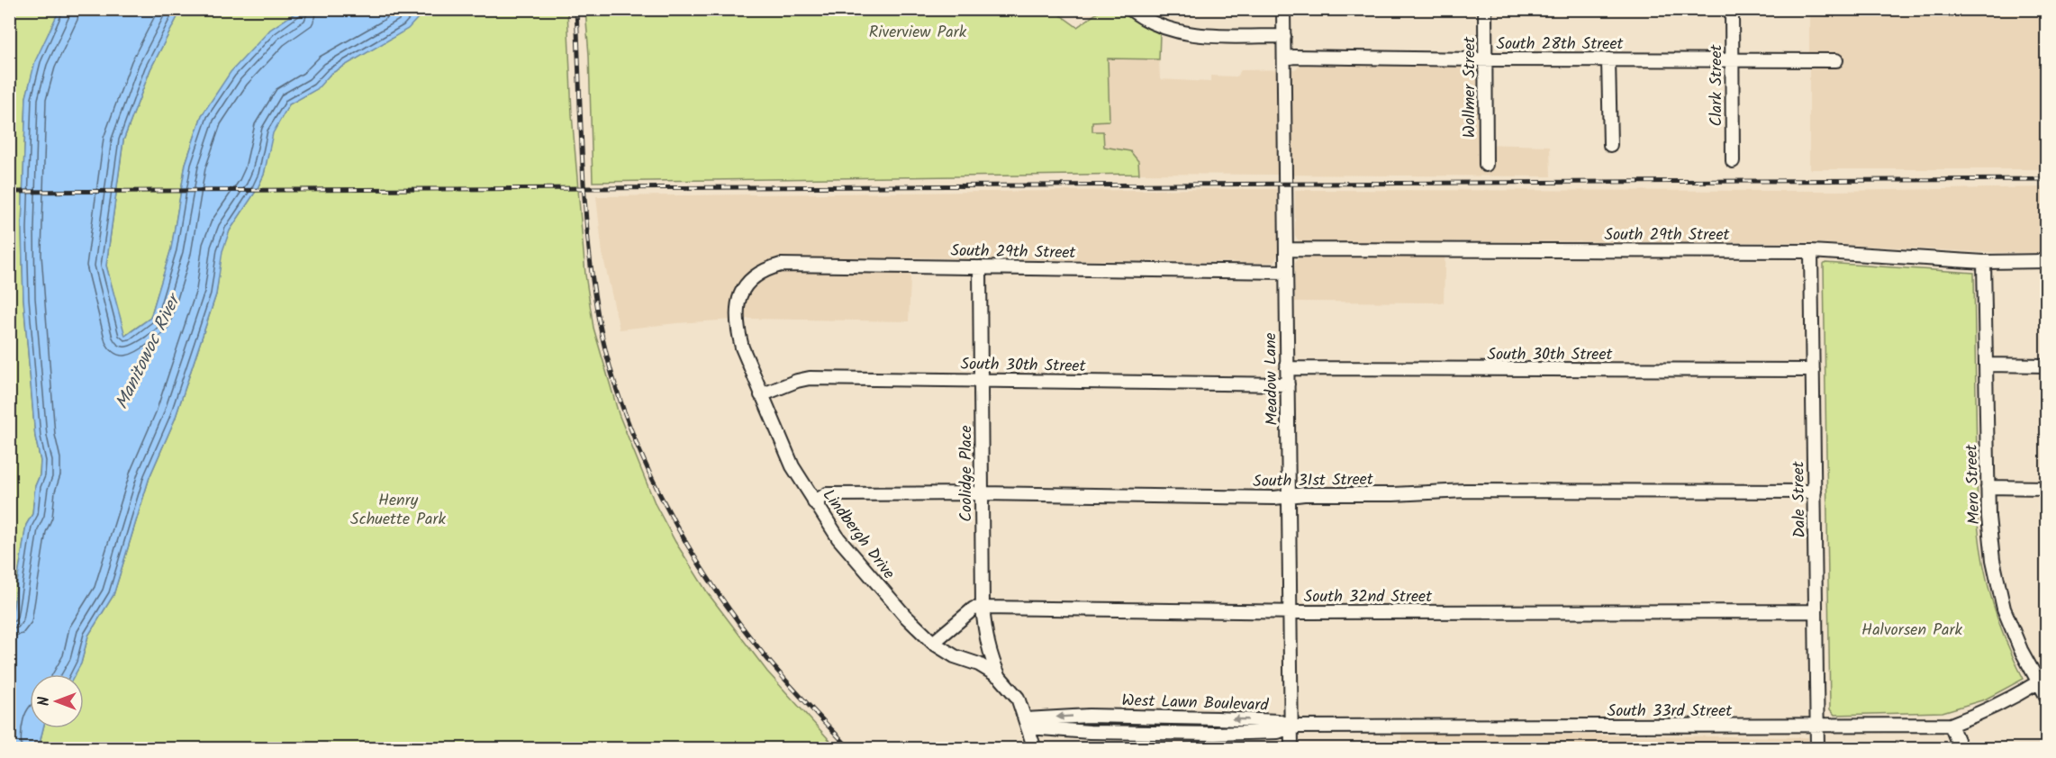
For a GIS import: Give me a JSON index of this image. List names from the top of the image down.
{
  "streets": {
    "street": [
      "South 28th Street",
      "Clark Street",
      "Wollmer Street",
      "South 29th Street",
      "South 30th Street",
      "Meadow Lane",
      "Coolidge Place",
      "South 31st Street",
      "Mero Street",
      "Dale Street",
      "Lindbergh Drive",
      "South 32nd Street",
      "West Lawn Boulevard",
      "South 33rd Street"
    ]
  },
  "crossings": [
    ["South 28th Street", "Clark Street"],
    ["South 28th Street", "Wollmer Street"],
    ["South 28th Street", "Meadow Lane"],
    ["South 29th Street", "Meadow Lane"],
    ["South 29th Street", "Coolidge Place"],
    ["South 29th Street", "Mero Street"],
    ["South 29th Street", "Dale Street"],
    ["South 29th Street", "Lindbergh Drive"],
    ["South 30th Street", "Meadow Lane"],
    ["South 30th Street", "Coolidge Place"],
    ["South 30th Street", "Dale Street"],
    ["South 30th Street", "Lindbergh Drive"],
    ["Meadow Lane", "South 31st Street"],
    ["Meadow Lane", "South 32nd Street"],
    ["Meadow Lane", "West Lawn Boulevard"],
    ["Meadow Lane", "South 33rd Street"],
    ["Coolidge Place", "South 31st Street"],
    ["Coolidge Place", "Lindbergh Drive"],
    ["Coolidge Place", "South 32nd Street"],
    ["South 31st Street", "Dale Street"],
    ["South 31st Street", "Lindbergh Drive"],
    ["Mero Street", "South 33rd Street"],
    ["Dale Street", "South 32nd Street"],
    ["Dale Street", "South 33rd Street"],
    ["Lindbergh Drive", "South 32nd Street"],
    ["Lindbergh Drive", "West Lawn Boulevard"],
    ["West Lawn Boulevard", "South 33rd Street"]
  ],
  "water": ["Manitowoc River"],
  "parks": ["Riverview Park", "Henry Schuette Park", "Halvorsen Park"],
  "north": "left"
}
